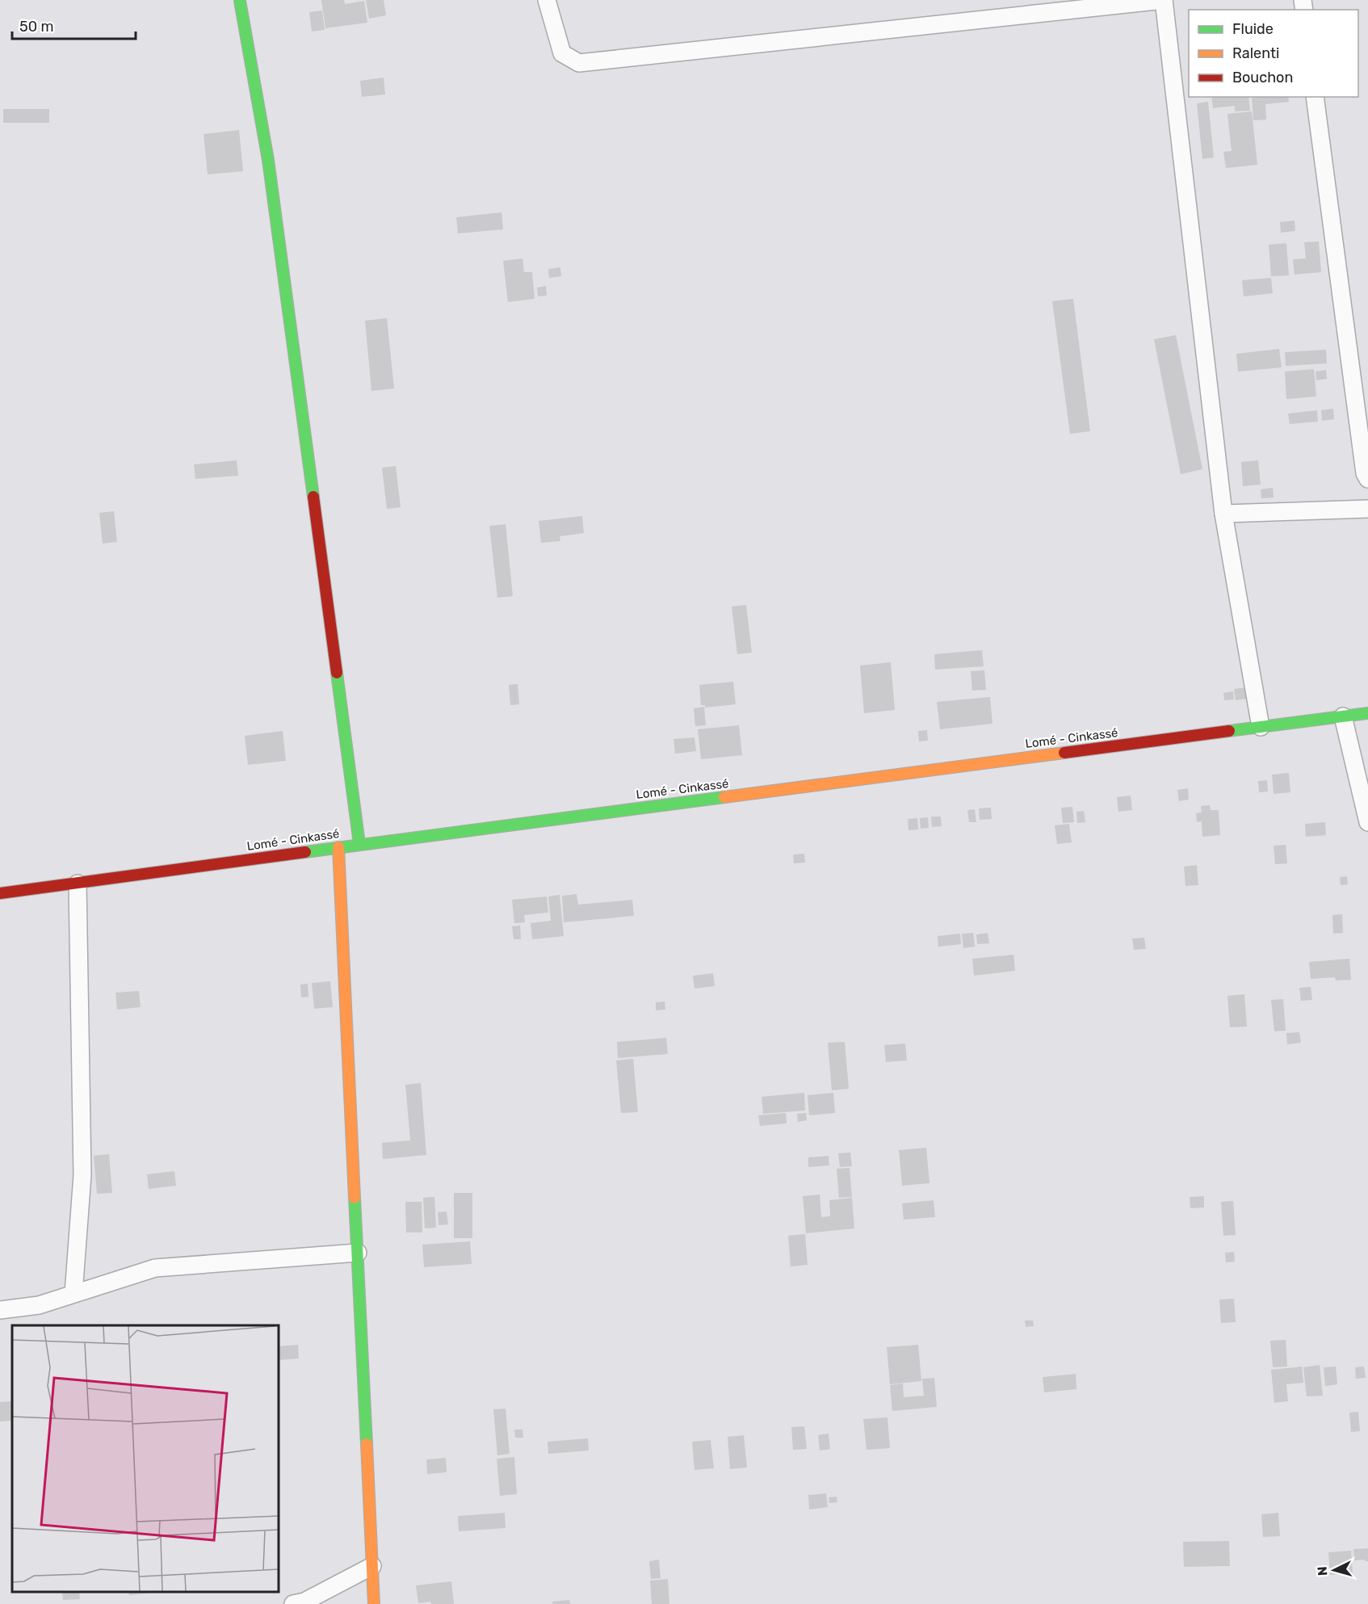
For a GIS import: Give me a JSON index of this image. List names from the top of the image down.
{
  "streets": {
    "main road": ["Lomé - Cinkassé"]
  },
  "legend": ["Fluide", "Ralenti", "Bouchon"],
  "scale_bar": "50 m",
  "north": "left"
}
